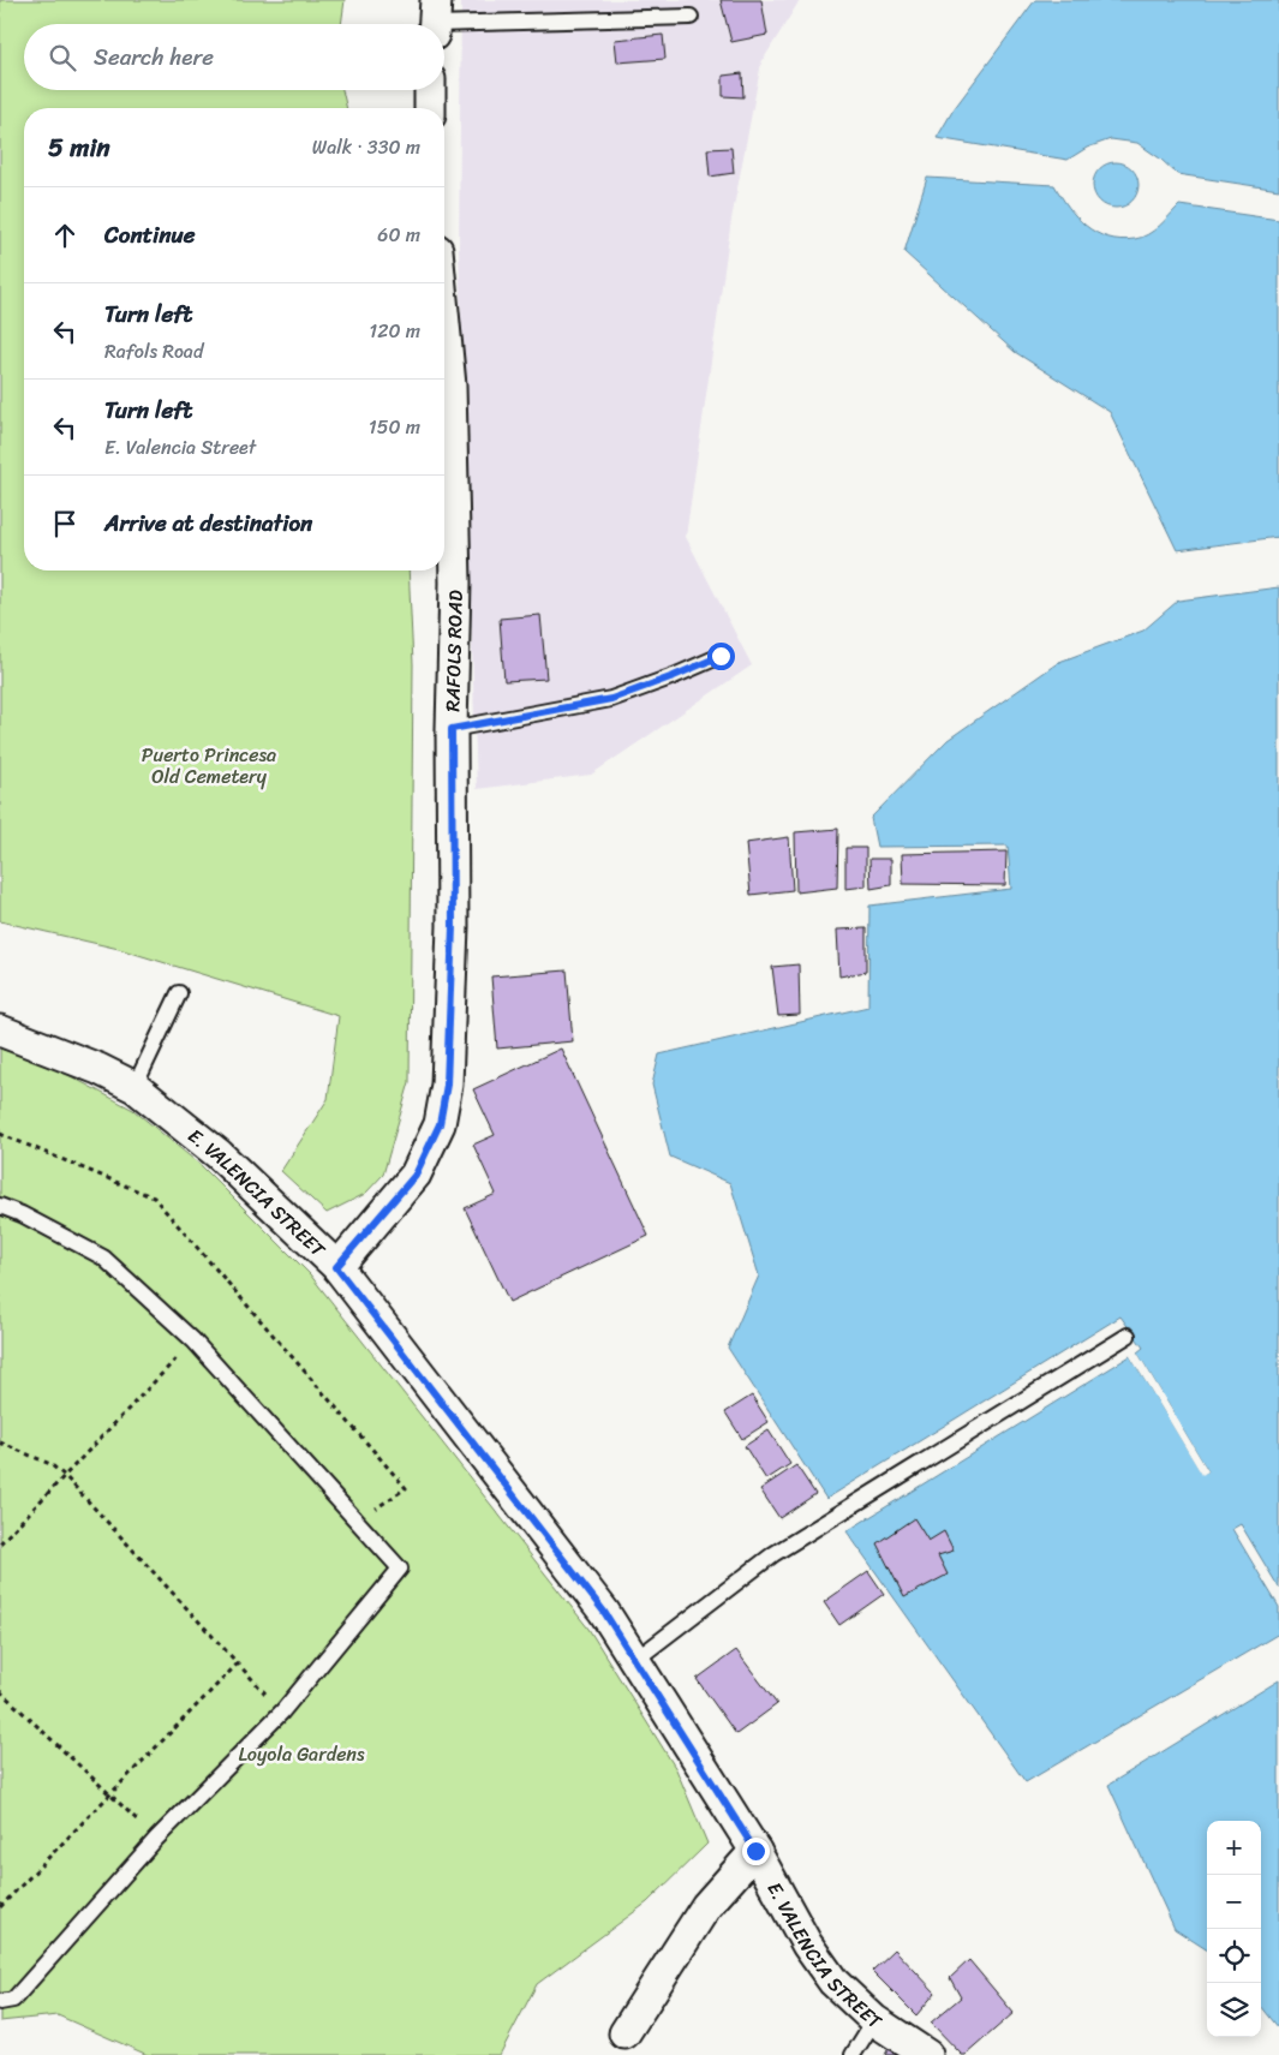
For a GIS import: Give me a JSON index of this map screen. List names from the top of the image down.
{
  "streets": {
    "street": ["RAFOLS ROAD", "E. VALENCIA STREET"]
  },
  "crossings": [
    ["RAFOLS ROAD", "E. VALENCIA STREET"]
  ],
  "parks": ["Puerto Princesa Old Cemetery", "Loyola Gardens"],
  "page": {
    "search": "Search here",
    "heading": ["5 min", "Walk · 330 m"],
    "list": [
      ["Continue", "60 m"],
      ["Turn left", "Rafols Road", "120 m"],
      ["Turn left", "E. Valencia Street", "150 m"],
      "Arrive at destination"
    ],
    "map_buttons": ["+", "−"]
  }
}
